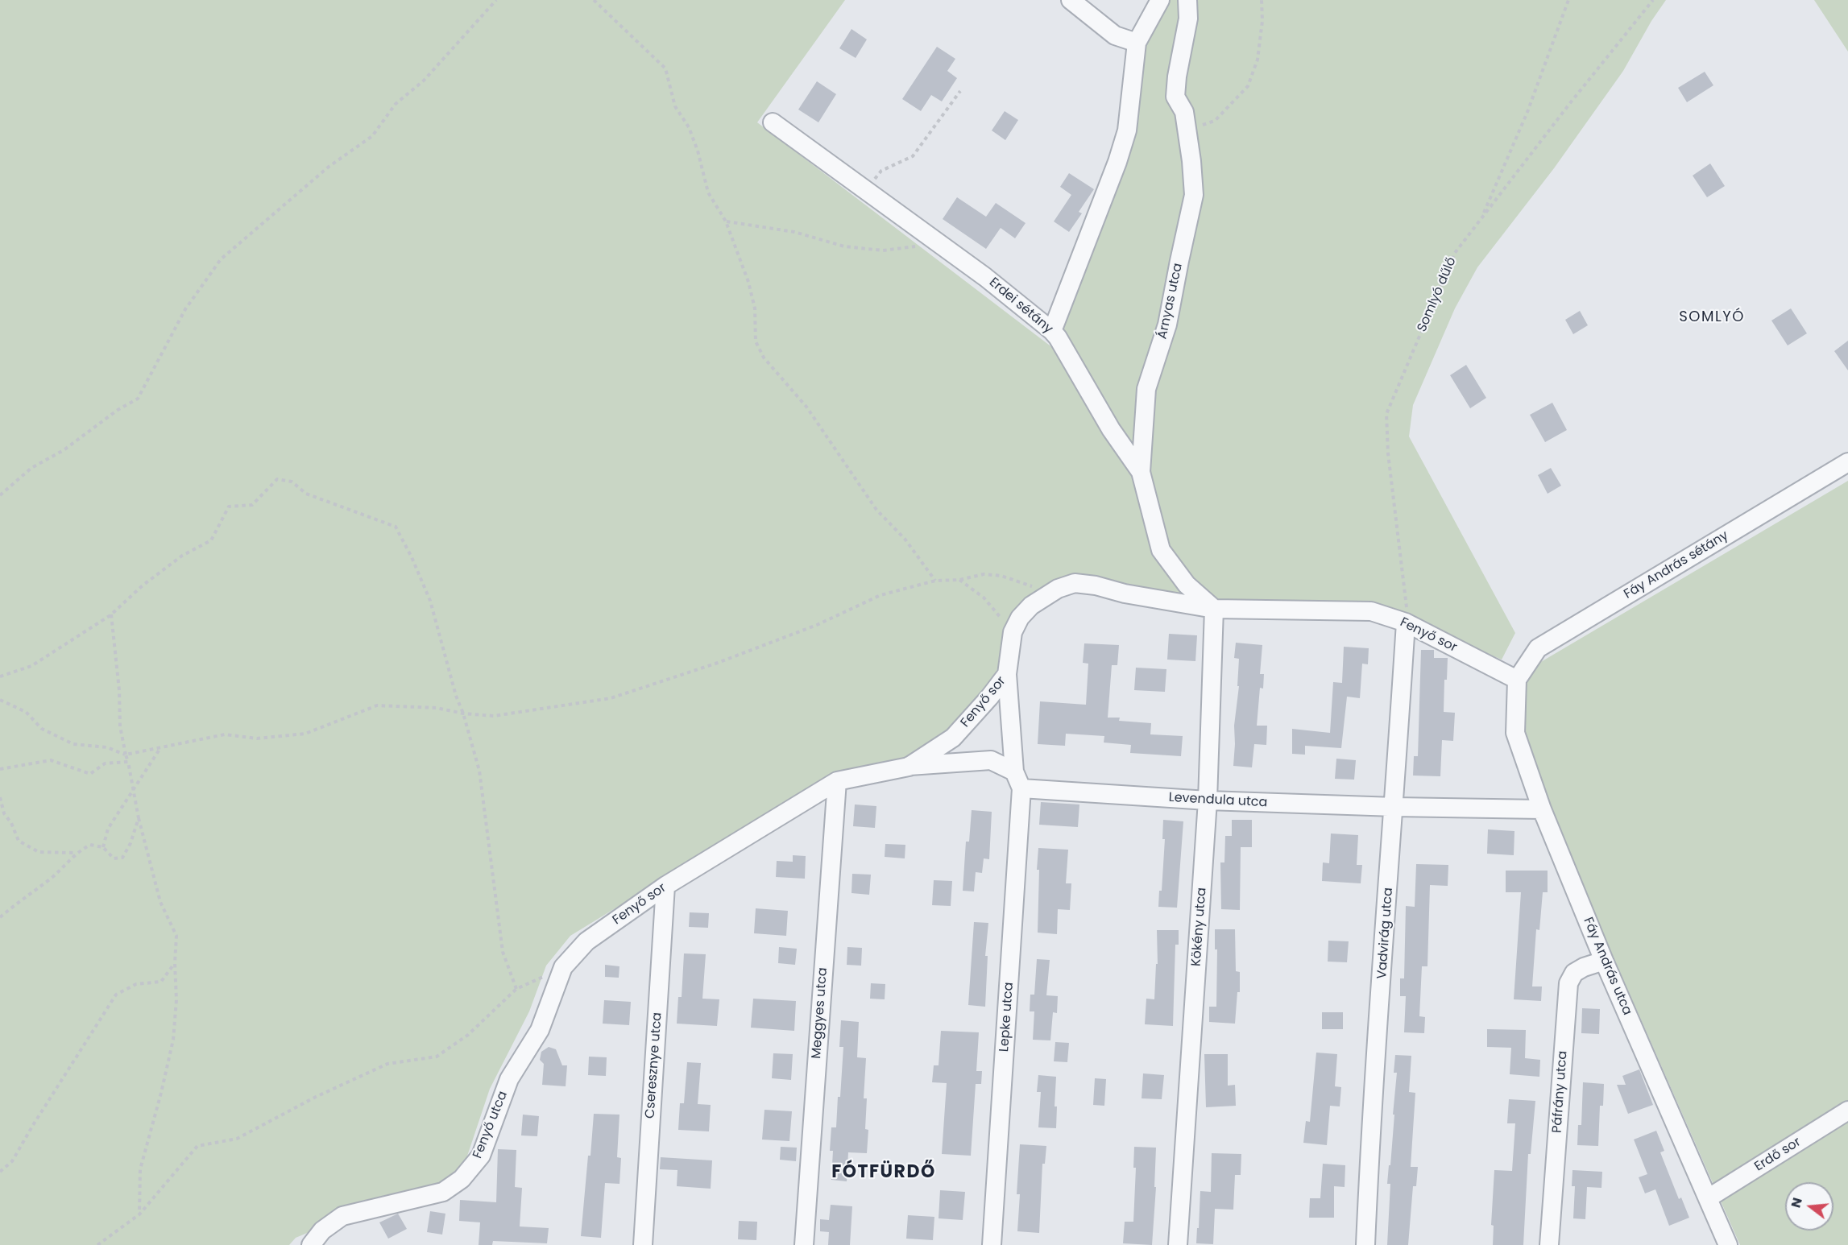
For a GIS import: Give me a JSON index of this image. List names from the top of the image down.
{
  "streets": {
    "street": [
      "Árnyas utca",
      "Erdei sétány",
      "Fáy András sétány",
      "Fenyő sor",
      "Levendula utca",
      "Kökény utca",
      "Vadvirág utca",
      "Fáy András utca",
      "Meggyes utca",
      "Lepke utca",
      "Cseresznye utca",
      "Páfrány utca",
      "Fenyő utca",
      "Erdő sor"
    ],
    "path": ["Somlyó dűlő"]
  },
  "crossings": [
    ["Somlyó dűlő", "Fenyő sor"],
    ["Somlyó dűlő", "Vadvirág utca"],
    ["Árnyas utca", "Erdei sétány"],
    ["Erdei sétány", "Fenyő sor"],
    ["Erdei sétány", "Kökény utca"],
    ["Fáy András sétány", "Fenyő sor"],
    ["Fáy András sétány", "Fáy András utca"],
    ["Fenyő sor", "Kökény utca"],
    ["Fenyő sor", "Vadvirág utca"],
    ["Fenyő sor", "Fáy András utca"],
    ["Fenyő sor", "Meggyes utca"],
    ["Fenyő sor", "Cseresznye utca"],
    ["Fenyő sor", "Fenyő utca"],
    ["Levendula utca", "Kökény utca"],
    ["Levendula utca", "Vadvirág utca"],
    ["Levendula utca", "Fáy András utca"],
    ["Levendula utca", "Lepke utca"],
    ["Fáy András utca", "Páfrány utca"],
    ["Fáy András utca", "Erdő sor"]
  ],
  "districts": ["SOMLYÓ", "FÓTFÜRDŐ"],
  "north": "left"
}
